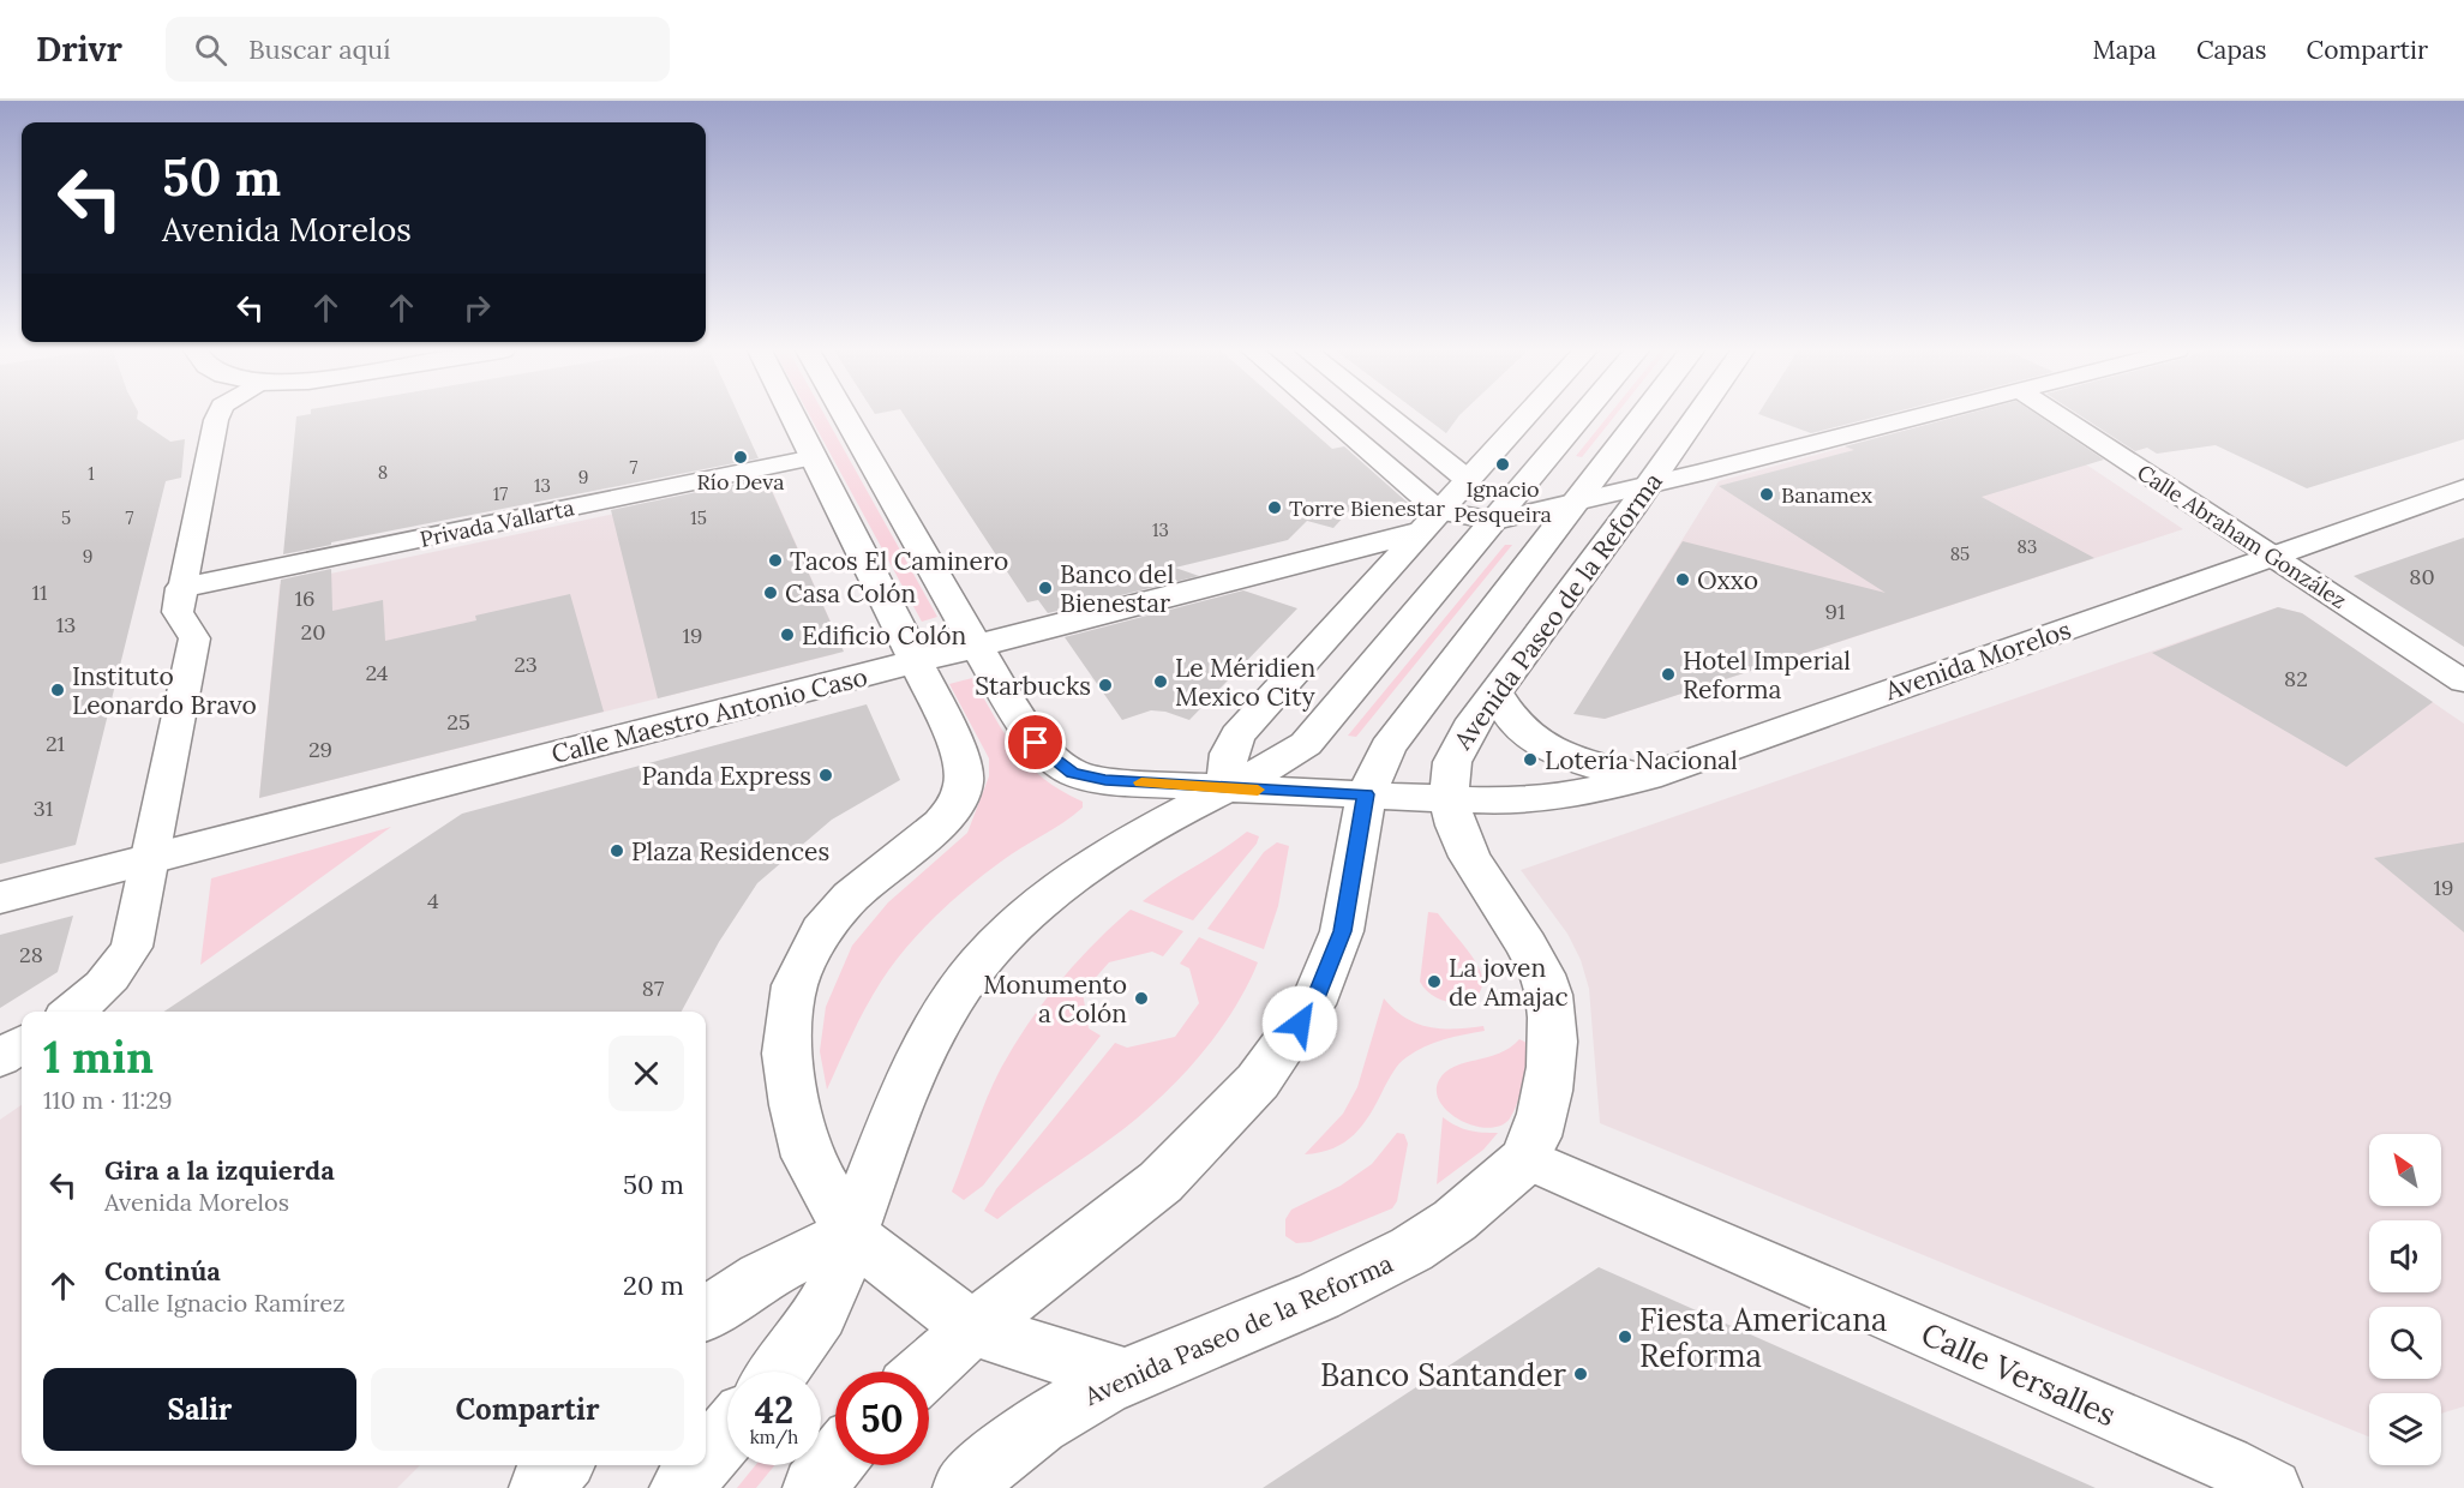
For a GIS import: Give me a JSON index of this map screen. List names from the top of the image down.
{
  "streets": {
    "street": [
      "Privada Vallarta",
      "Calle Abraham González",
      "Avenida Paseo de la Reforma",
      "Avenida Morelos",
      "Calle Maestro Antonio Caso",
      "Calle Versalles"
    ]
  },
  "crossings": [
    ["Calle Abraham González", "Avenida Morelos"],
    ["Avenida Paseo de la Reforma", "Avenida Morelos"],
    ["Avenida Paseo de la Reforma", "Calle Versalles"],
    ["Avenida Morelos", "Calle Maestro Antonio Caso"]
  ],
  "places": [
    "Río Deva",
    "Ignacio Pesqueira",
    "Banamex",
    "Torre Bienestar",
    "Tacos El Caminero",
    "Oxxo",
    "Banco del Bienestar",
    "Casa Colón",
    "Edificio Colón",
    "Hotel Imperial Reforma",
    "Le Méridien Mexico City",
    "Starbucks",
    "Instituto Leonardo Bravo",
    "Lotería Nacional",
    "Panda Express",
    "Plaza Residences",
    "La joven de Amajac",
    "Monumento a Colón",
    "Fiesta Americana Reforma",
    "Banco Santander"
  ],
  "house_numbers": [
    "7",
    "8",
    "1",
    "9",
    "13",
    "17",
    "5",
    "7",
    "15",
    "13",
    "83",
    "85",
    "9",
    "80",
    "11",
    "16",
    "91",
    "13",
    "20",
    "19",
    "23",
    "24",
    "82",
    "25",
    "21",
    "29",
    "31",
    "19",
    "4",
    "28",
    "87"
  ],
  "north": "top left",
  "page": {
    "header": "Drivr",
    "search": "Buscar aquí",
    "nav": ["Mapa", "Capas", "Compartir"],
    "turn": ["50 m", "Avenida Morelos"],
    "heading": ["1 min", "110 m · 11:29"],
    "list": [
      {
        "name": "Gira a la izquierda",
        "note": "Avenida Morelos",
        "value": "50 m"
      },
      {
        "name": "Continúa",
        "note": "Calle Ignacio Ramírez",
        "value": "20 m"
      }
    ],
    "buttons": ["Salir", "Compartir"],
    "speed": "42 km/h",
    "limit": "50"
  }
}
